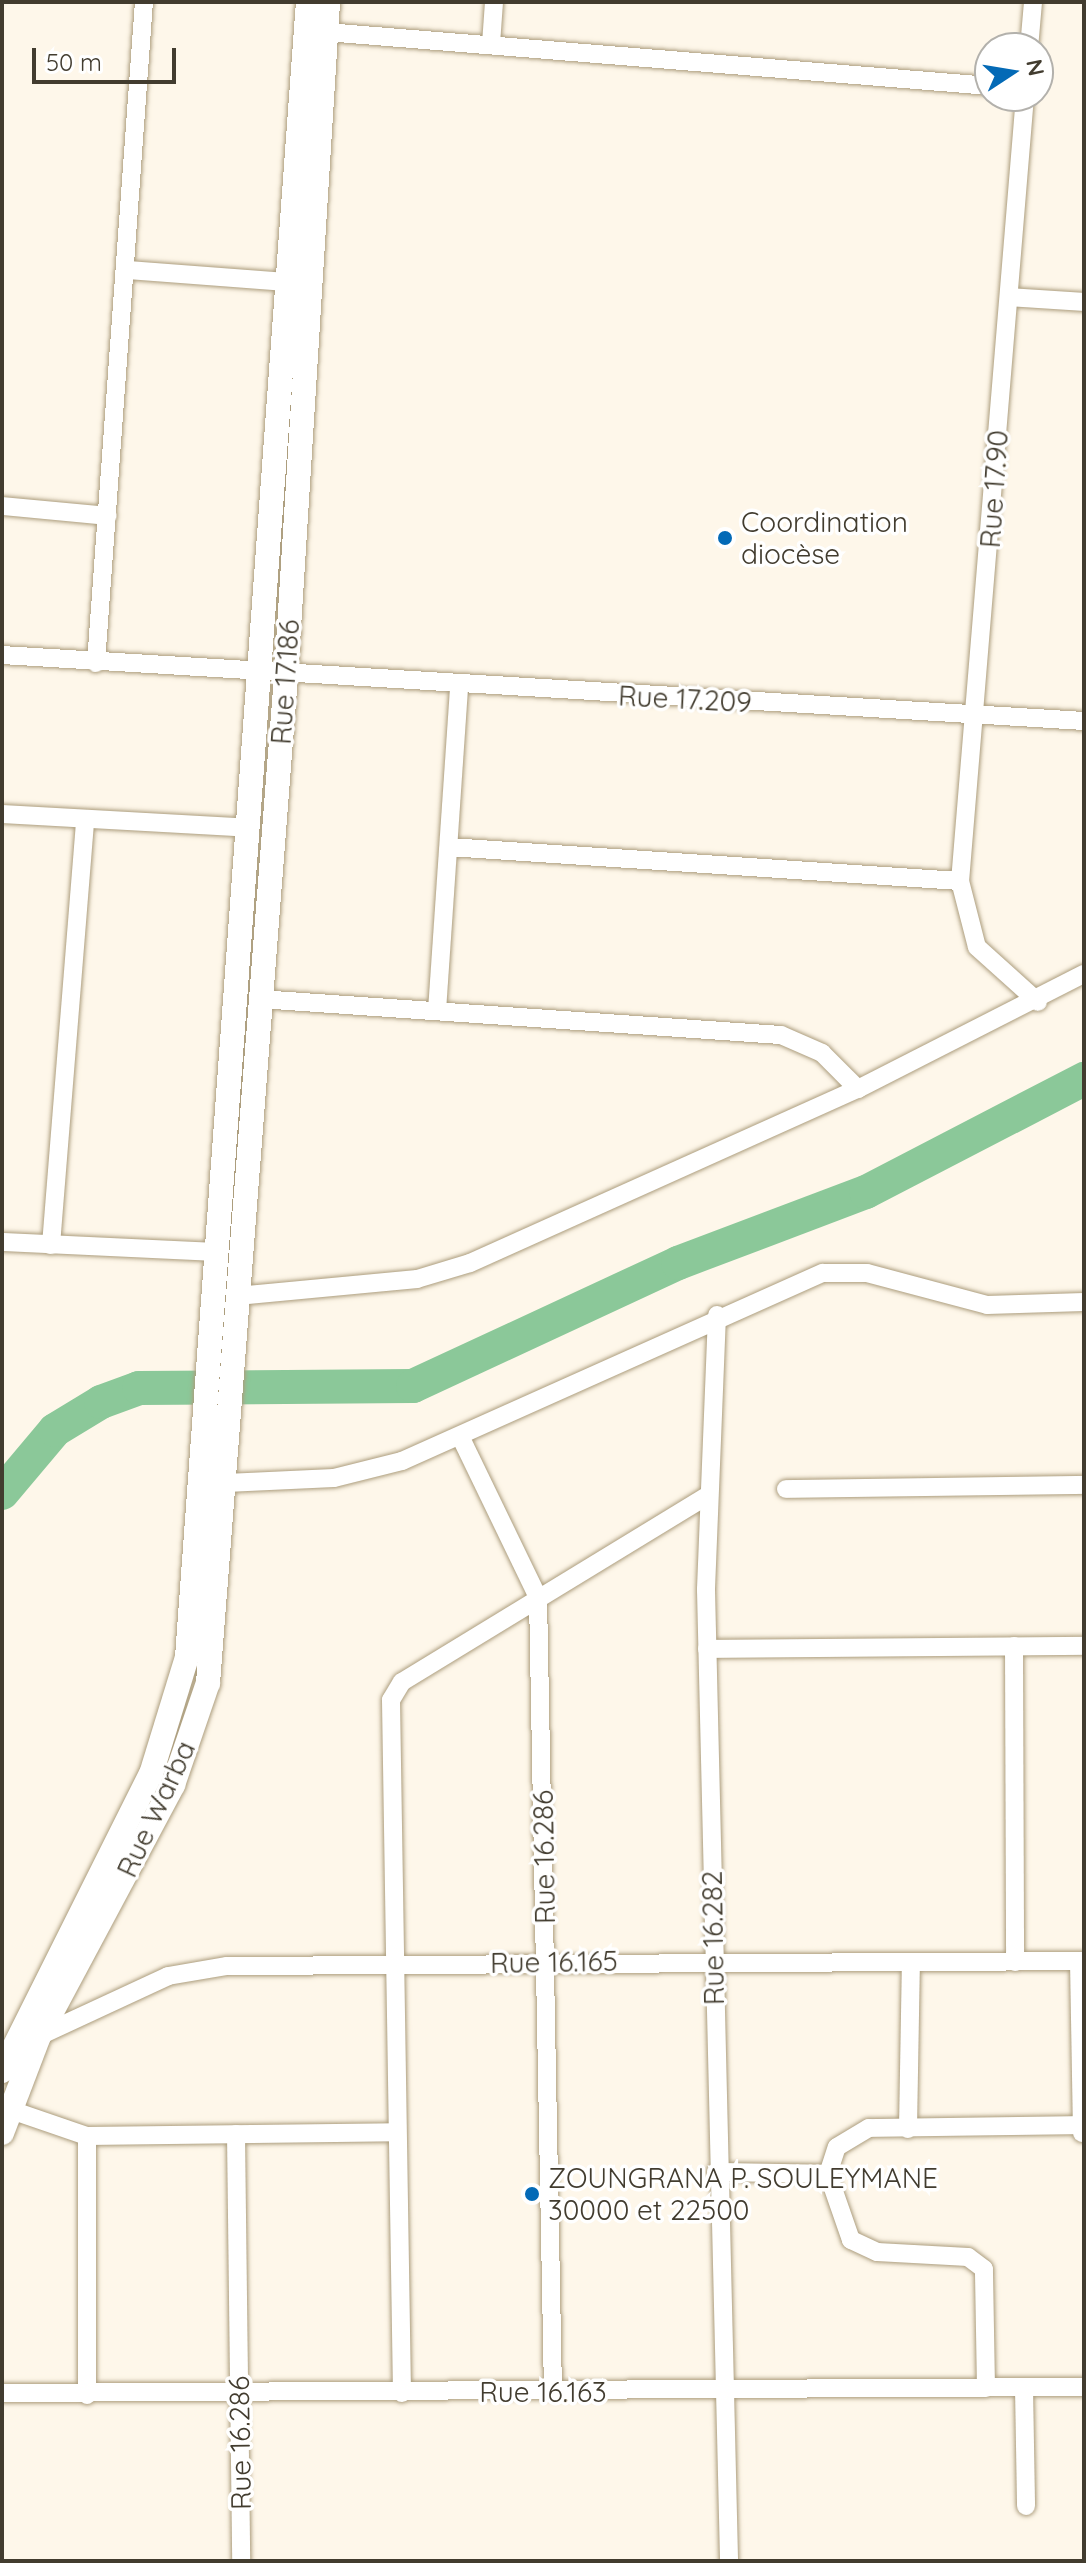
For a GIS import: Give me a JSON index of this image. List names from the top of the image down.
{
  "streets": {
    "main road": ["Rue 17.186", "Rue Warba"],
    "street": [
      "Rue 17.90",
      "Rue 17.209",
      "Rue 16.286",
      "Rue 16.282",
      "Rue 16.165",
      "Rue 16.163"
    ]
  },
  "crossings": [
    ["Rue 17.90", "Rue 17.209"],
    ["Rue 17.186", "Rue 17.209"],
    ["Rue 17.186", "Rue Warba"],
    ["Rue Warba", "Rue 16.165"],
    ["Rue 16.286", "Rue 16.165"],
    ["Rue 16.286", "Rue 16.163"],
    ["Rue 16.282", "Rue 16.165"],
    ["Rue 16.282", "Rue 16.163"]
  ],
  "places": ["Coordination diocèse", "ZOUNGRANA P. SOULEYMANE 30000 et 22500"],
  "scale_bar": "50 m",
  "north": "right"
}
